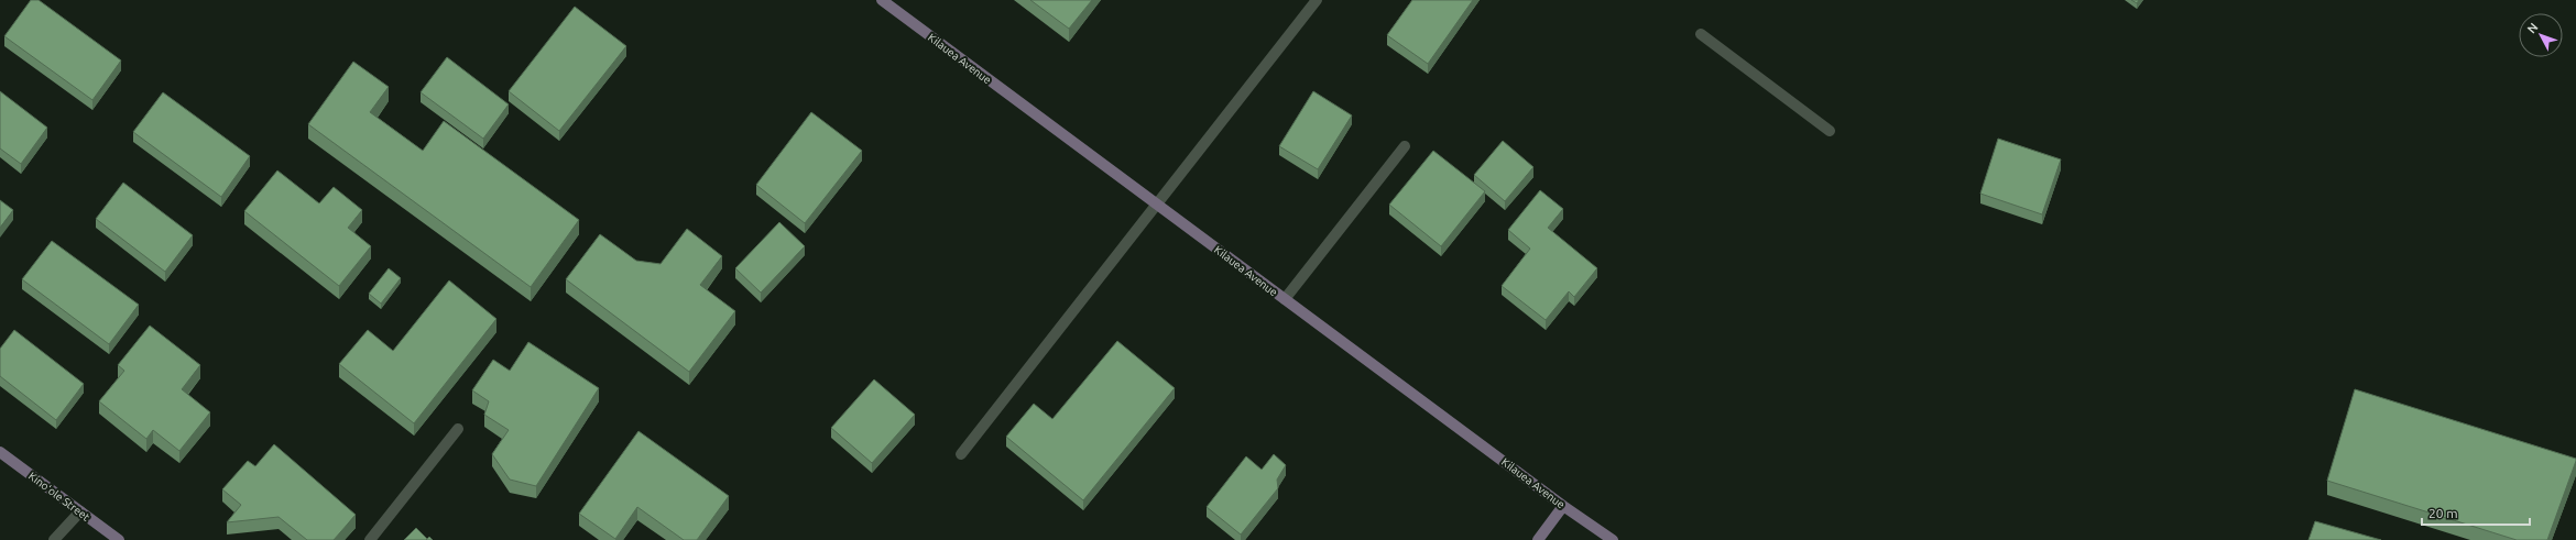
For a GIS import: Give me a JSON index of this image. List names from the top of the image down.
{
  "streets": {
    "street": ["Kilauea Avenue", "Kinoʻole Street"]
  },
  "scale_bar": "20 m",
  "north": "top left"
}
